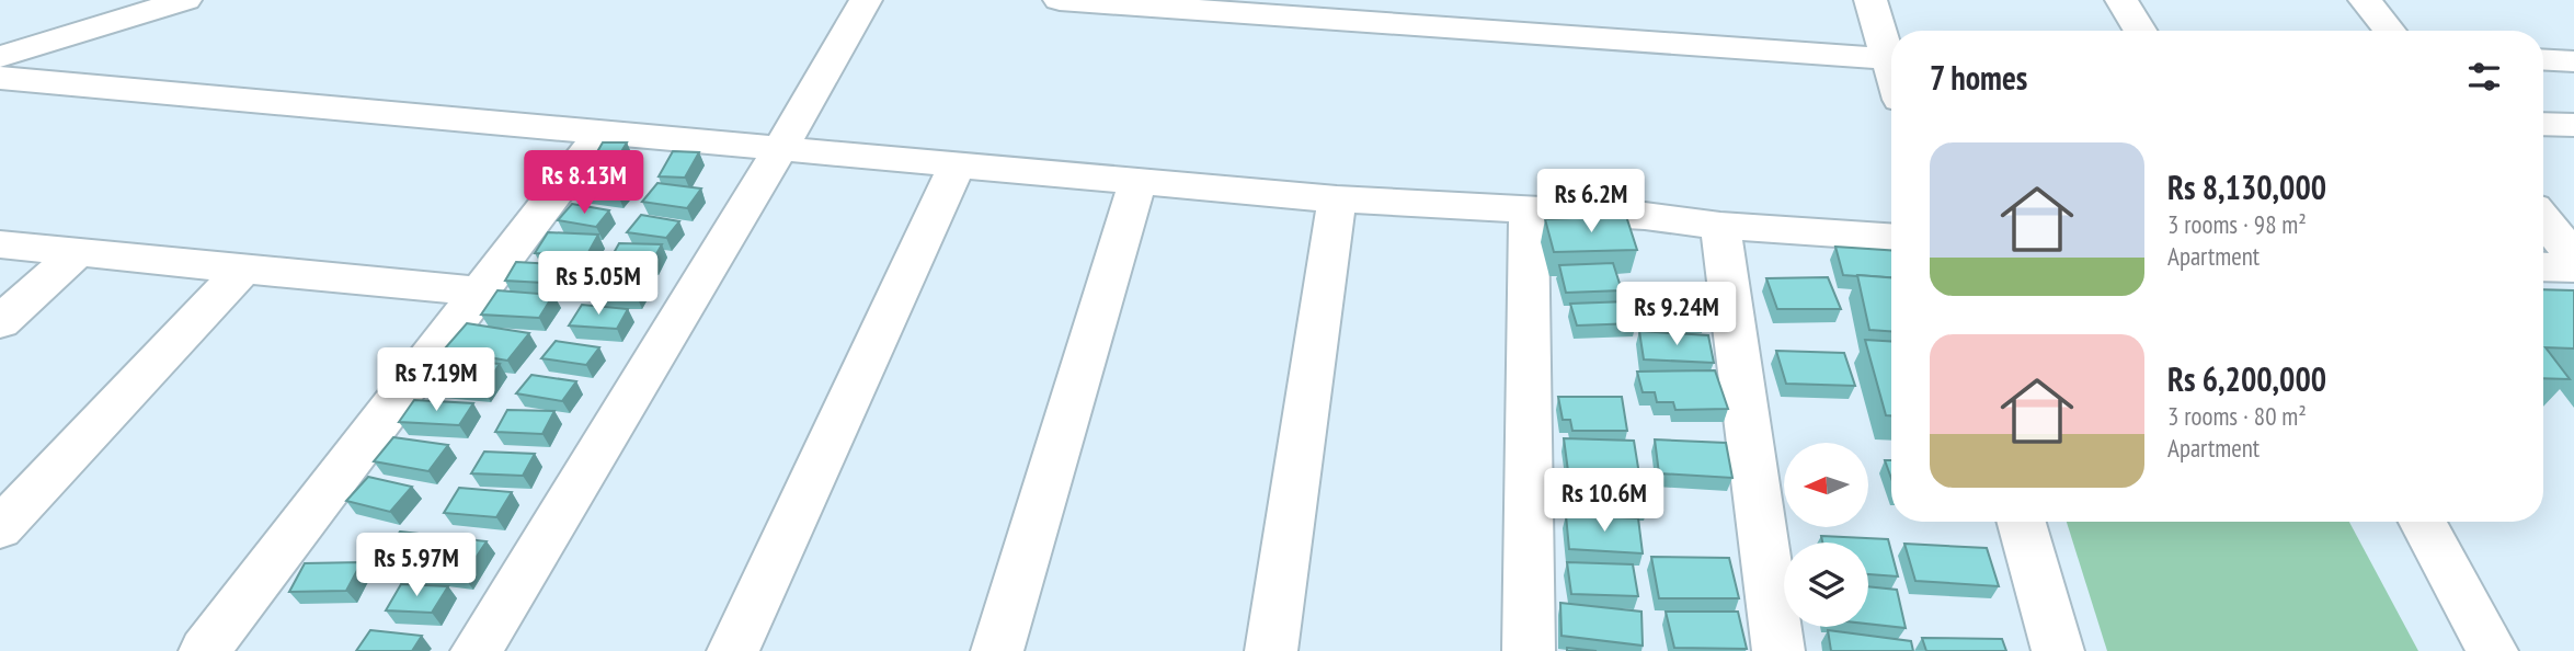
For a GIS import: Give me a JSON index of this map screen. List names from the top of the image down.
{
  "north": "left",
  "page": {
    "heading": "7 homes",
    "list": [
      {
        "name": "Rs 8,130,000",
        "note": "3 rooms · 98 m² · Apartment"
      },
      {
        "name": "Rs 6,200,000",
        "note": "3 rooms · 80 m² · Apartment"
      }
    ],
    "price": [
      "Rs 8.13M",
      "Rs 6.2M",
      "Rs 5.05M",
      "Rs 9.24M",
      "Rs 7.19M",
      "Rs 10.6M",
      "Rs 5.97M"
    ]
  }
}
